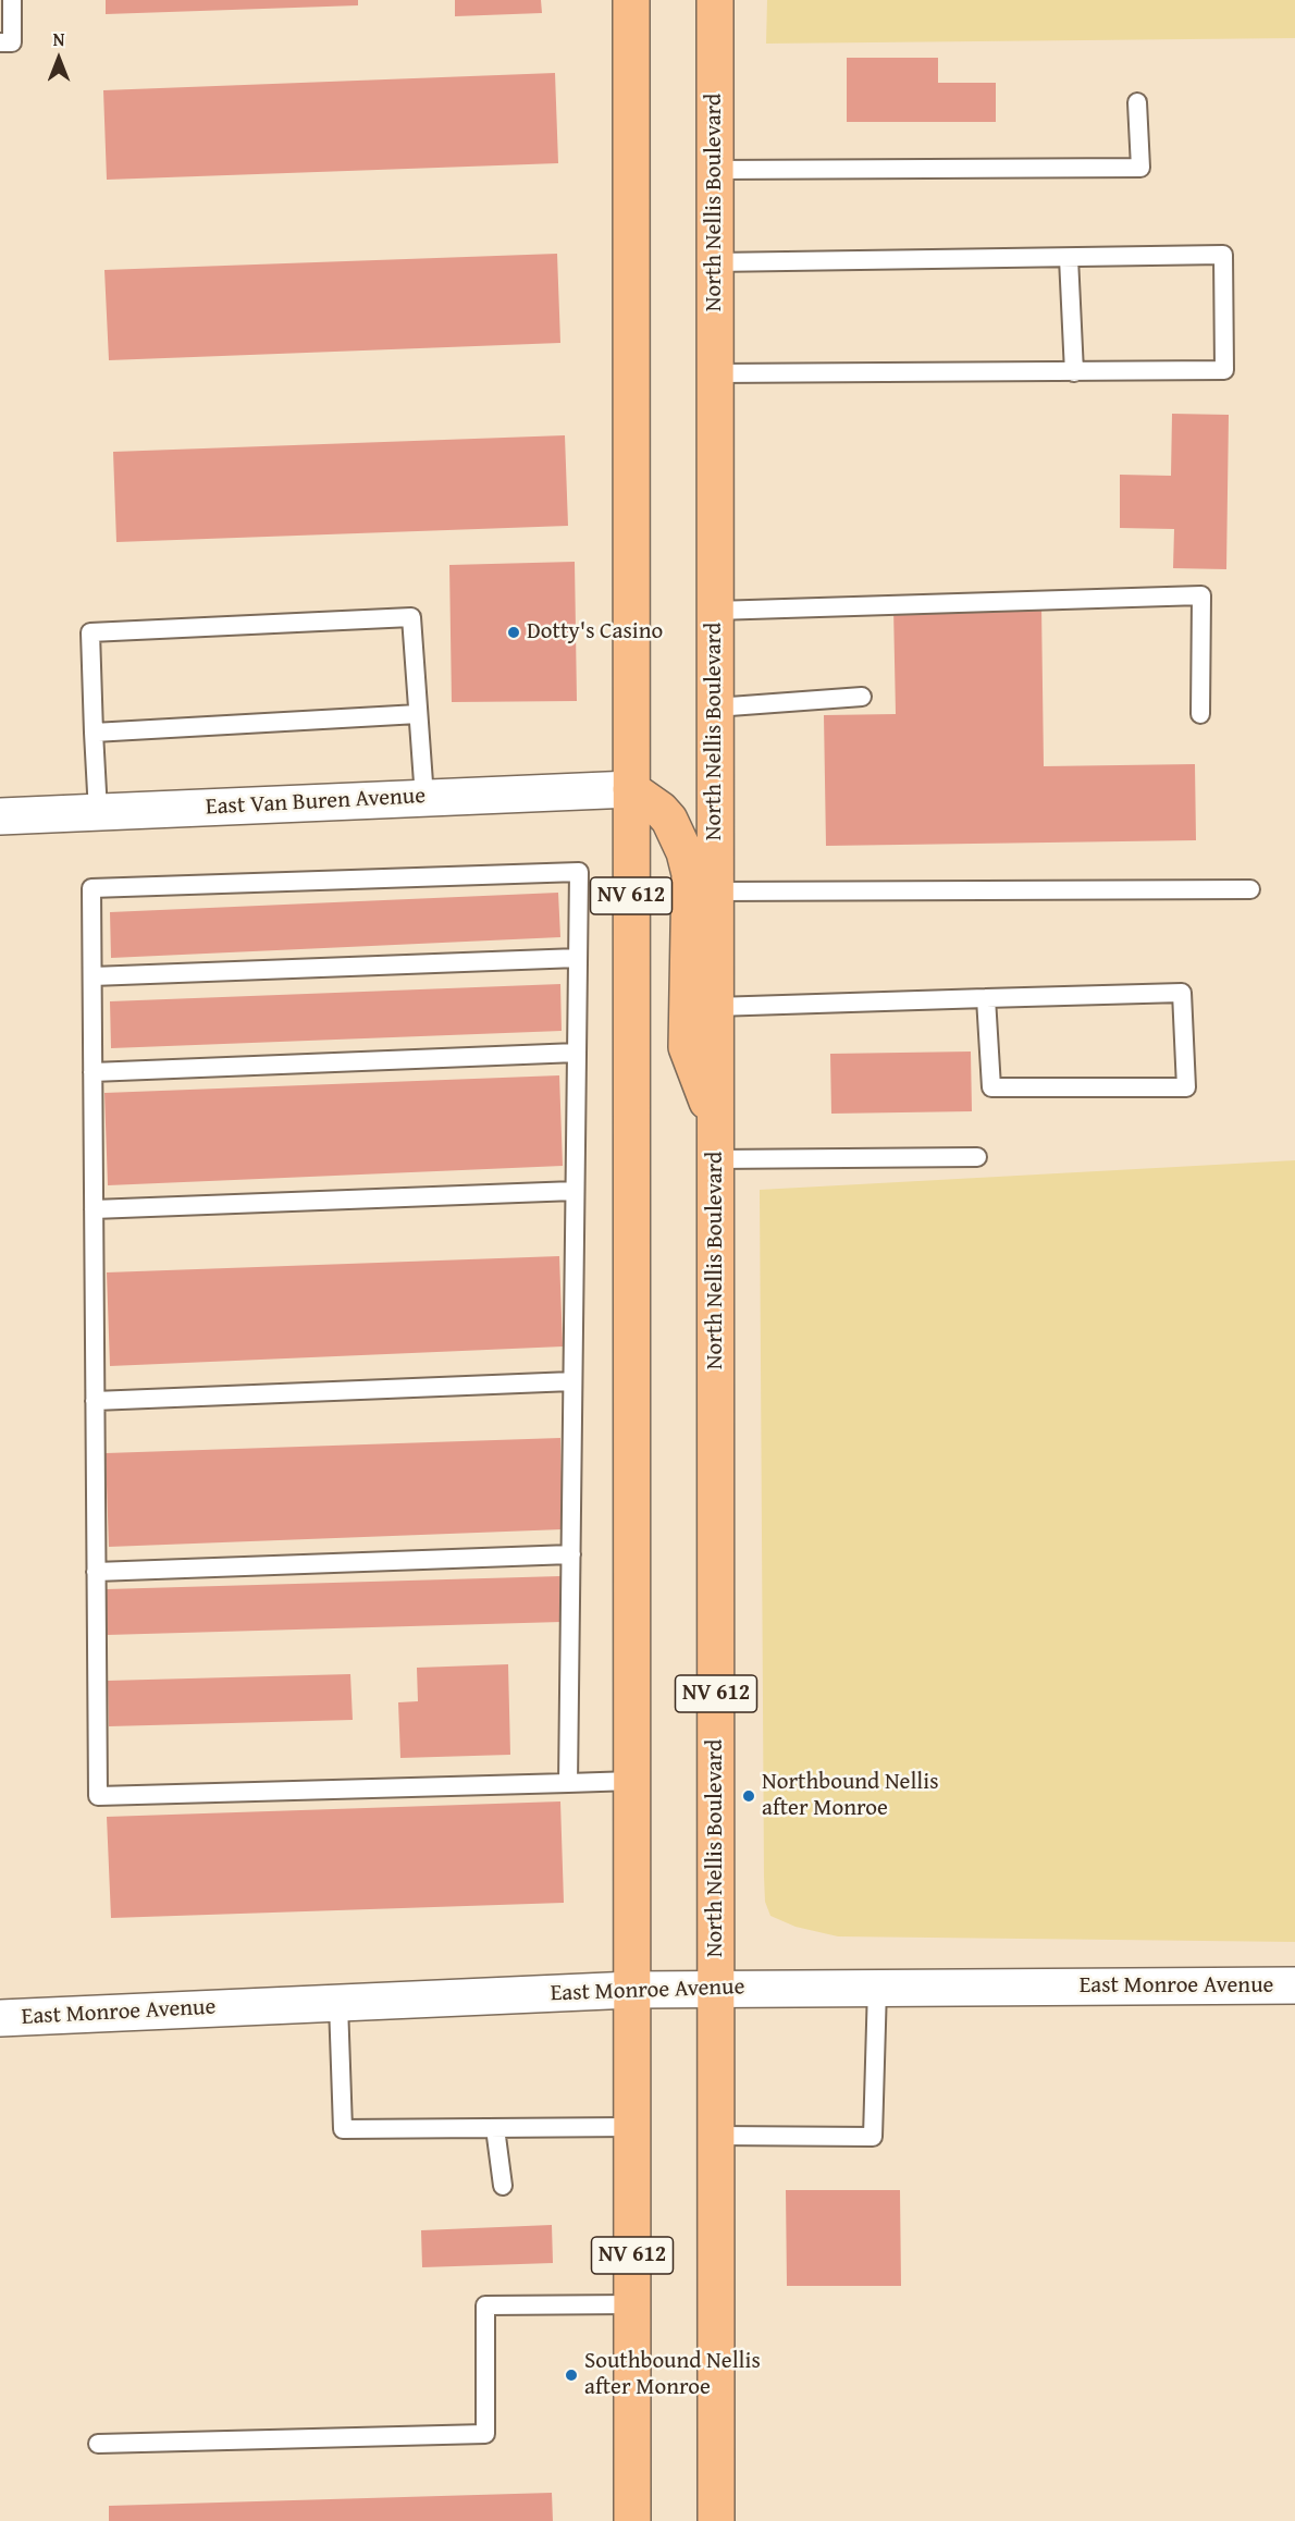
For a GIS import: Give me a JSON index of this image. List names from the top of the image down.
{
  "streets": {
    "main road": ["North Nellis Boulevard", "NV 612"],
    "street": ["East Van Buren Avenue", "East Monroe Avenue"]
  },
  "crossings": [
    ["North Nellis Boulevard", "East Monroe Avenue"],
    ["East Van Buren Avenue", "NV 612"],
    ["NV 612", "East Monroe Avenue"]
  ],
  "places": ["Dotty's Casino", "Northbound Nellis after Monroe", "Southbound Nellis after Monroe"],
  "north": "top"
}
